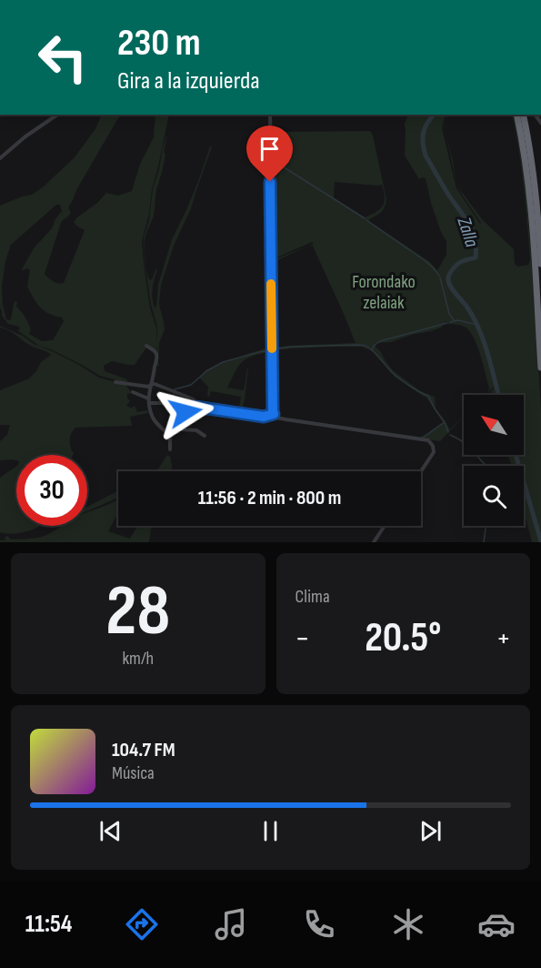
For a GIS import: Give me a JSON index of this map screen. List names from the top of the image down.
{
  "water": ["Zalla"],
  "parks": ["Forondako zelaiak"],
  "north": "top left",
  "page": {
    "turn": ["230 m", "Gira a la izquierda"],
    "limit": "30",
    "trip": "11:56 · 2 min · 800 m",
    "tile": [
      ["28", "km/h"],
      "Clima"
    ],
    "heat": ["−", "20.5°", "+"],
    "song": ["104.7 FM", "Música"],
    "tabs": "11:54"
  }
}
